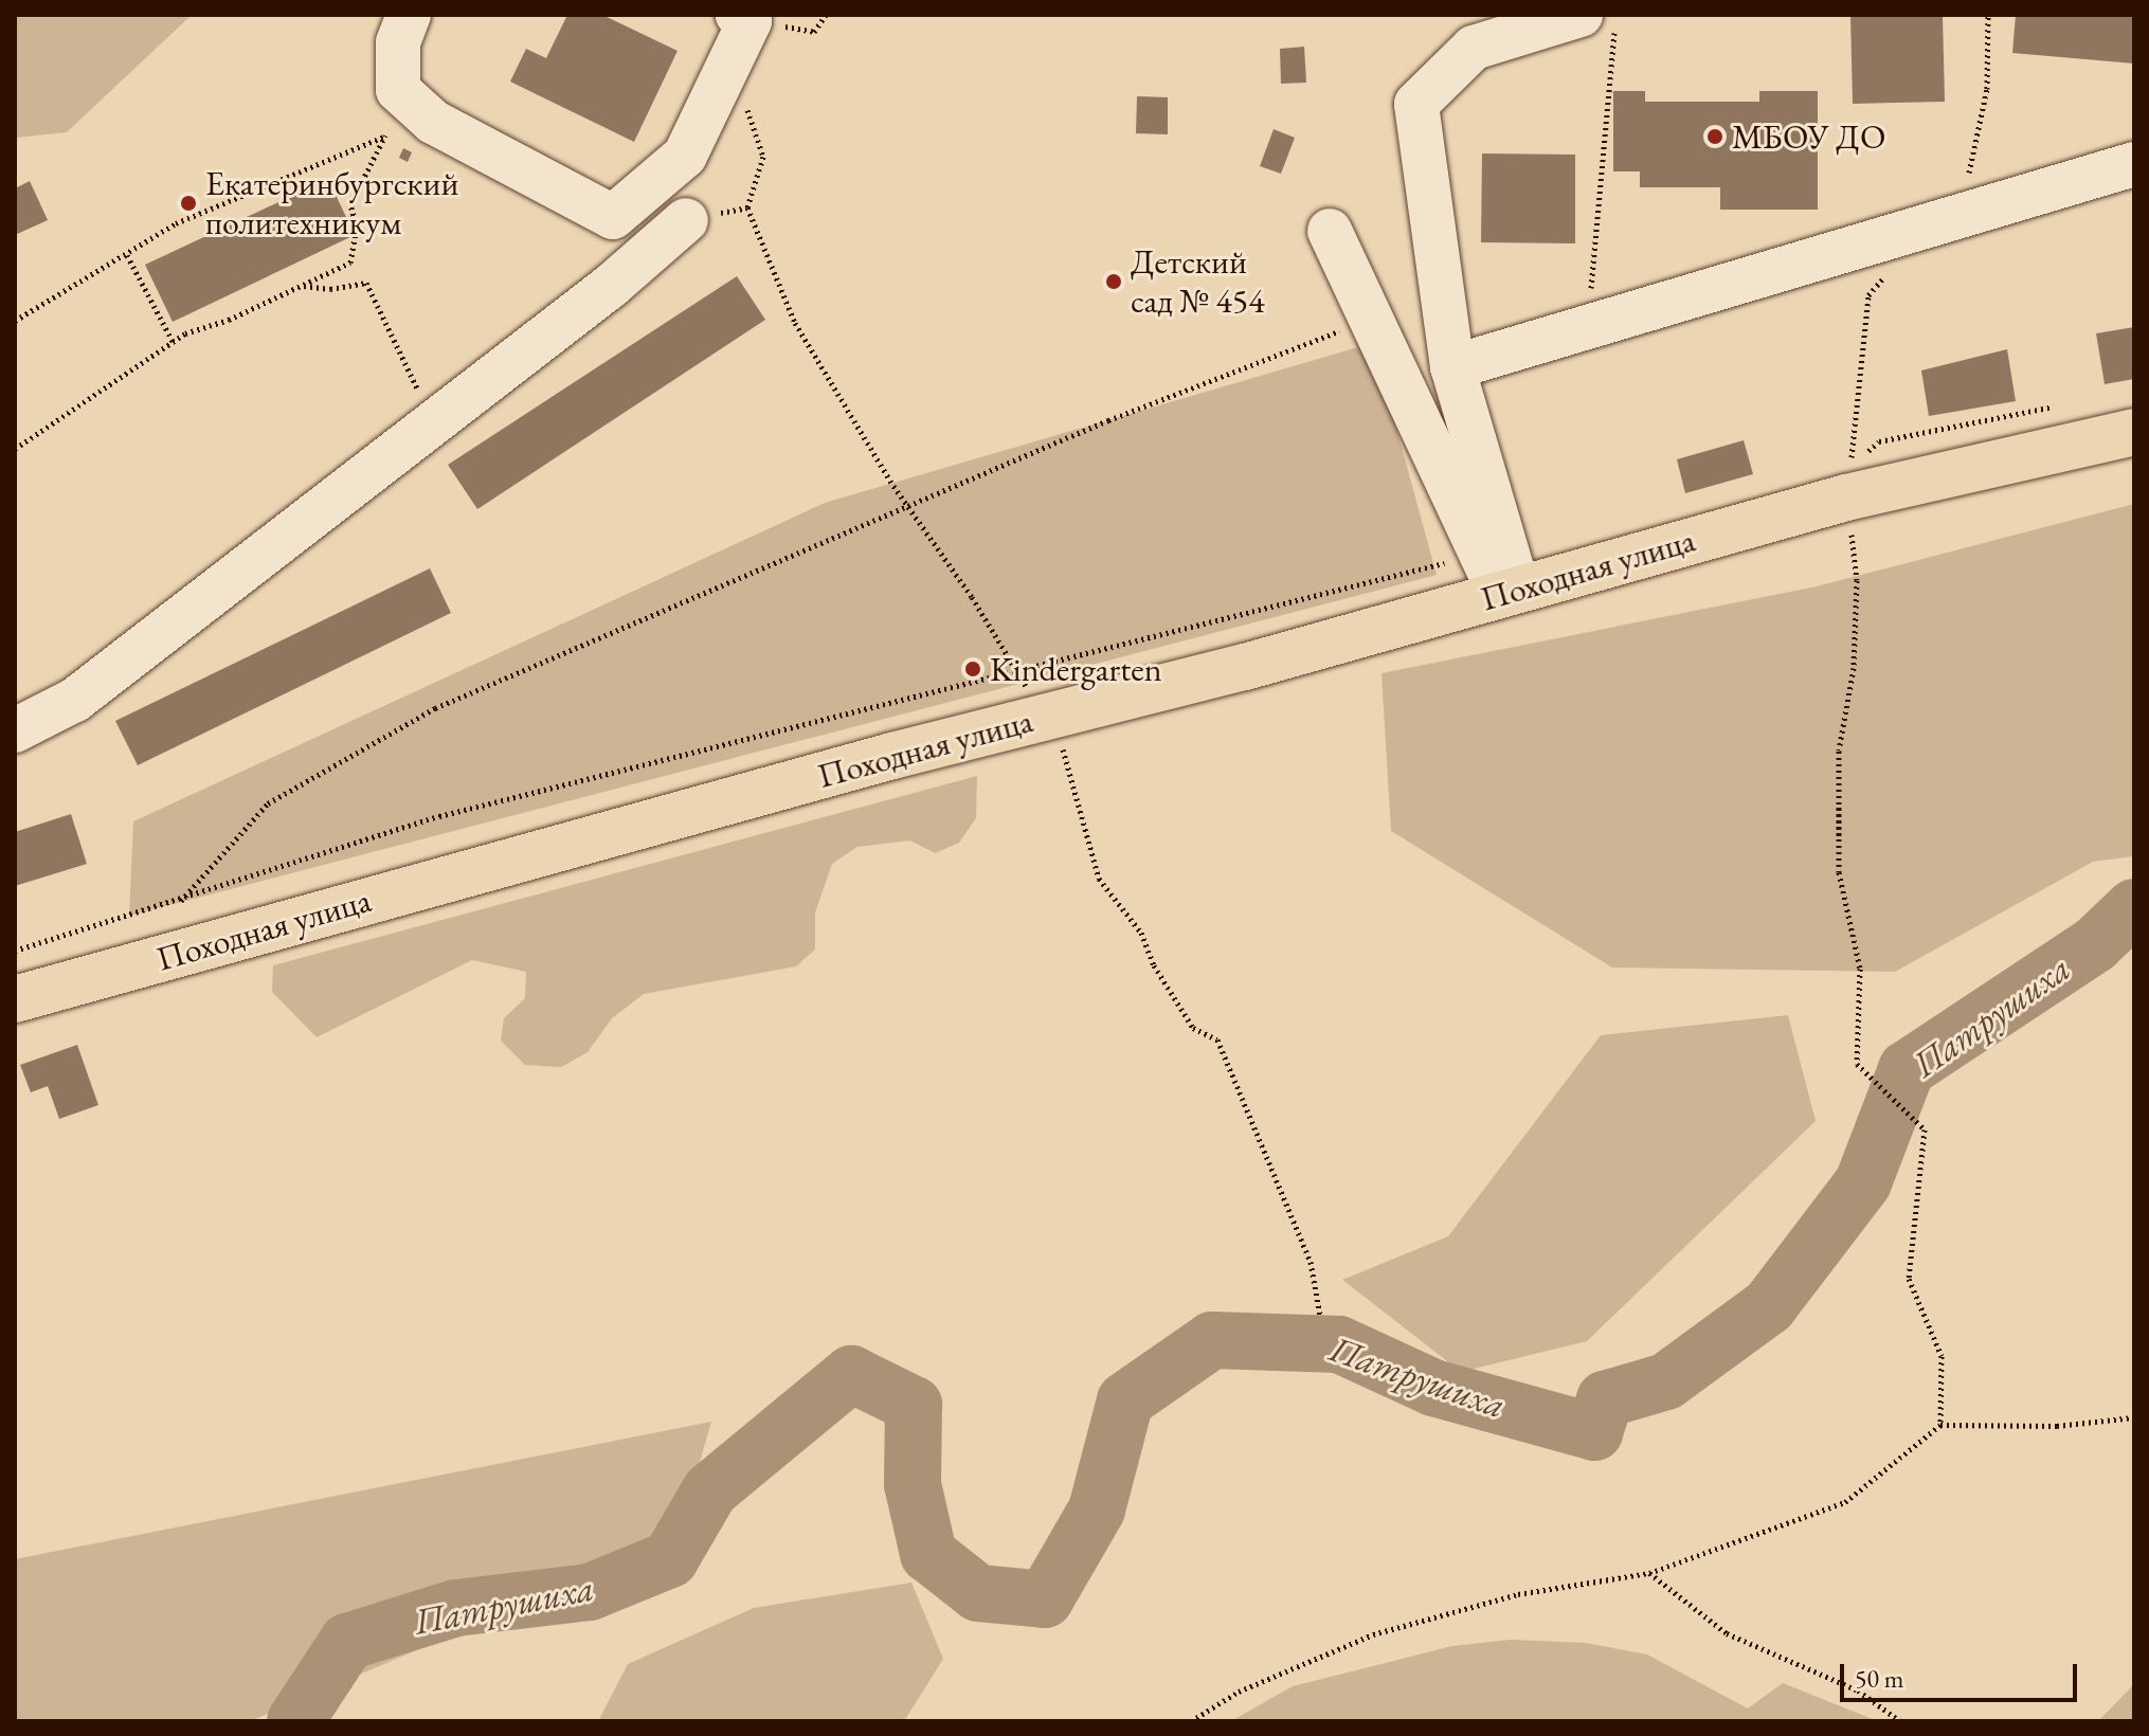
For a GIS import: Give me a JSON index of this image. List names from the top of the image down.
{
  "streets": {
    "main road": ["Походная улица"]
  },
  "water": ["Патрушиха"],
  "places": [
    "МБОУ ДО",
    "Екатеринбургский политехникум",
    "Детский сад № 454",
    "Kindergarten"
  ],
  "scale_bar": "50 m"
}
